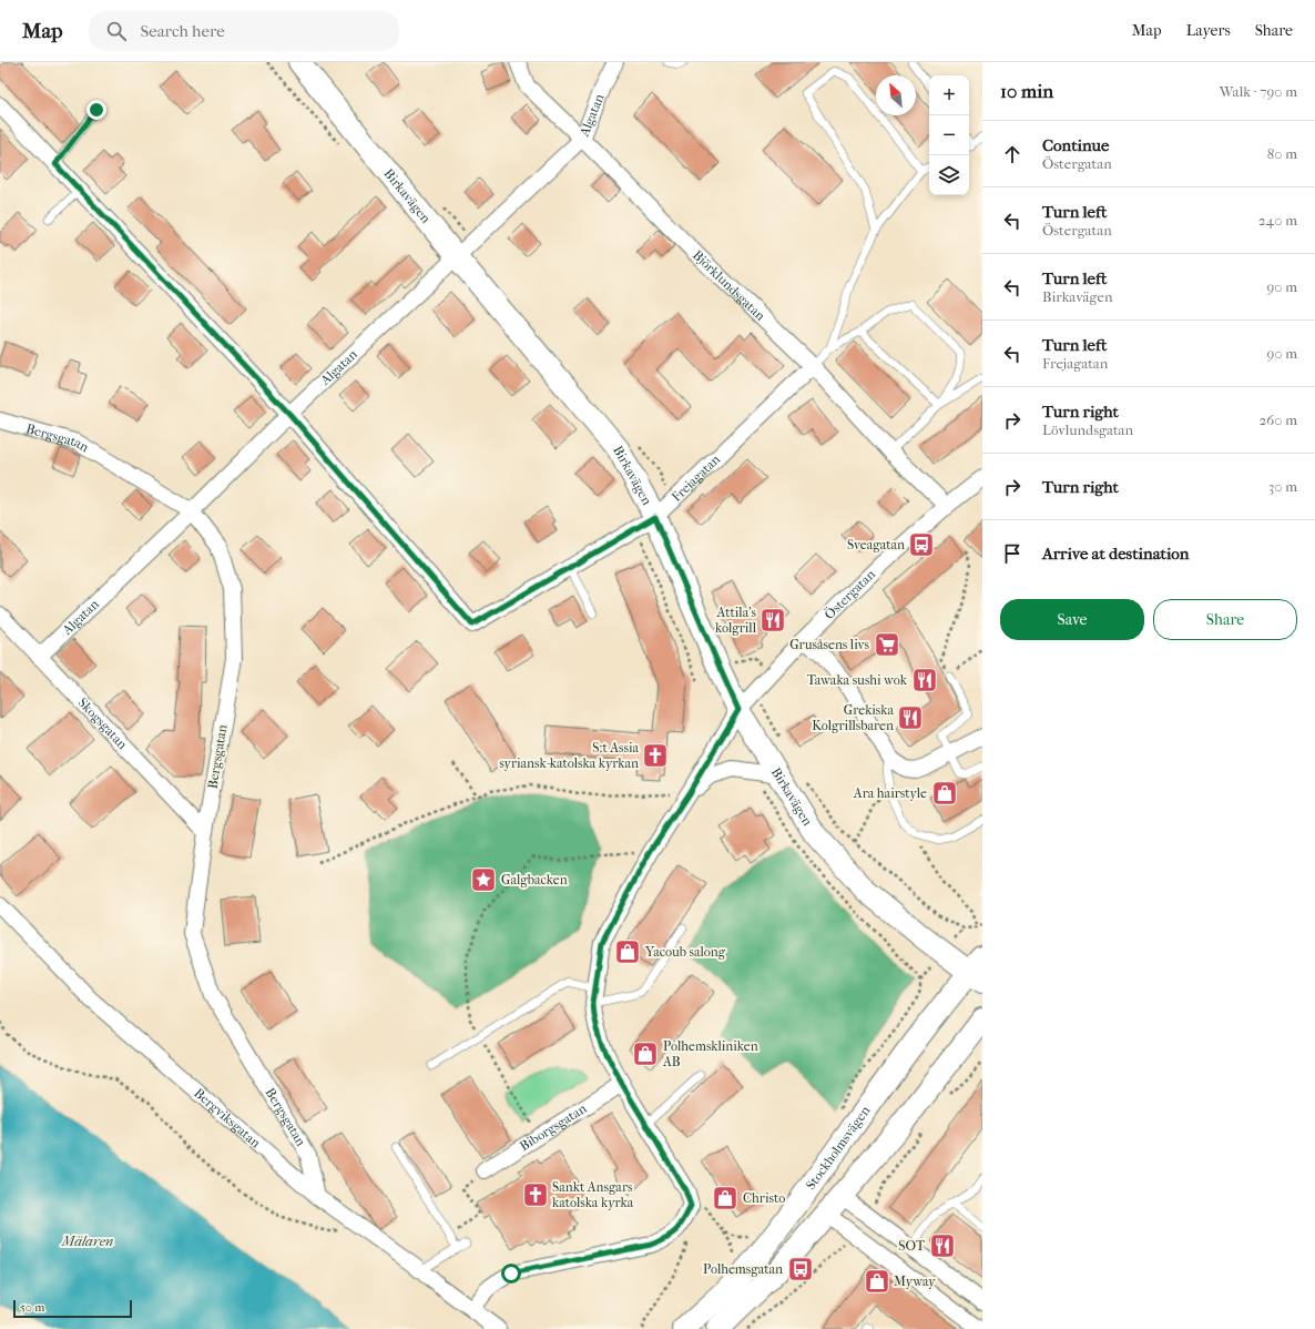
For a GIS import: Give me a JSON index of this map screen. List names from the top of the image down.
{
  "streets": {
    "street": [
      "Algatan",
      "Birkavägen",
      "Björklundsgatan",
      "Bergsgatan",
      "Frejagatan",
      "Östergatan",
      "Skogsgatan",
      "Bergviksgatan",
      "Biborgsgatan",
      "Stockholmsvägen"
    ]
  },
  "crossings": [
    ["Algatan", "Birkavägen"],
    ["Algatan", "Björklundsgatan"],
    ["Algatan", "Bergsgatan"],
    ["Algatan", "Frejagatan"],
    ["Algatan", "Skogsgatan"],
    ["Birkavägen", "Frejagatan"],
    ["Birkavägen", "Östergatan"],
    ["Birkavägen", "Stockholmsvägen"],
    ["Björklundsgatan", "Frejagatan"],
    ["Björklundsgatan", "Östergatan"],
    ["Bergsgatan", "Skogsgatan"],
    ["Bergsgatan", "Bergviksgatan"],
    ["Östergatan", "Biborgsgatan"]
  ],
  "water": ["Mälaren"],
  "places": {
    "bus stop": ["Sveagatan", "Polhemsgatan"],
    "restaurant": [
      "Attila's kolgrill",
      "Tawaka sushi wok",
      "Grekiska Kolgrillsbaren",
      "SOT"
    ],
    "supermarket": ["Grusåsens livs"],
    "church": ["S:t Assia syriansk-katolska kyrkan", "Sankt Ansgars katolska kyrka"],
    "shop": [
      "Ara hairstyle",
      "Yacoub salong",
      "Polhemskliniken AB",
      "Christo",
      "Myway"
    ],
    "place": ["Galgbacken"]
  },
  "scale_bar": "50 m",
  "north": "top left",
  "page": {
    "header": "Map",
    "search": "Search here",
    "nav": ["Map", "Layers", "Share"],
    "heading": ["10 min", "Walk · 790 m"],
    "map_buttons": ["+", "−"],
    "list": [
      ["Continue", "Östergatan", "80 m"],
      ["Turn left", "Östergatan", "240 m"],
      ["Turn left", "Birkavägen", "90 m"],
      ["Turn left", "Frejagatan", "90 m"],
      ["Turn right", "Lövlundsgatan", "260 m"],
      ["Turn right", "30 m"],
      "Arrive at destination"
    ],
    "buttons": ["Save", "Share"],
    "scale": "50 m"
  }
}
